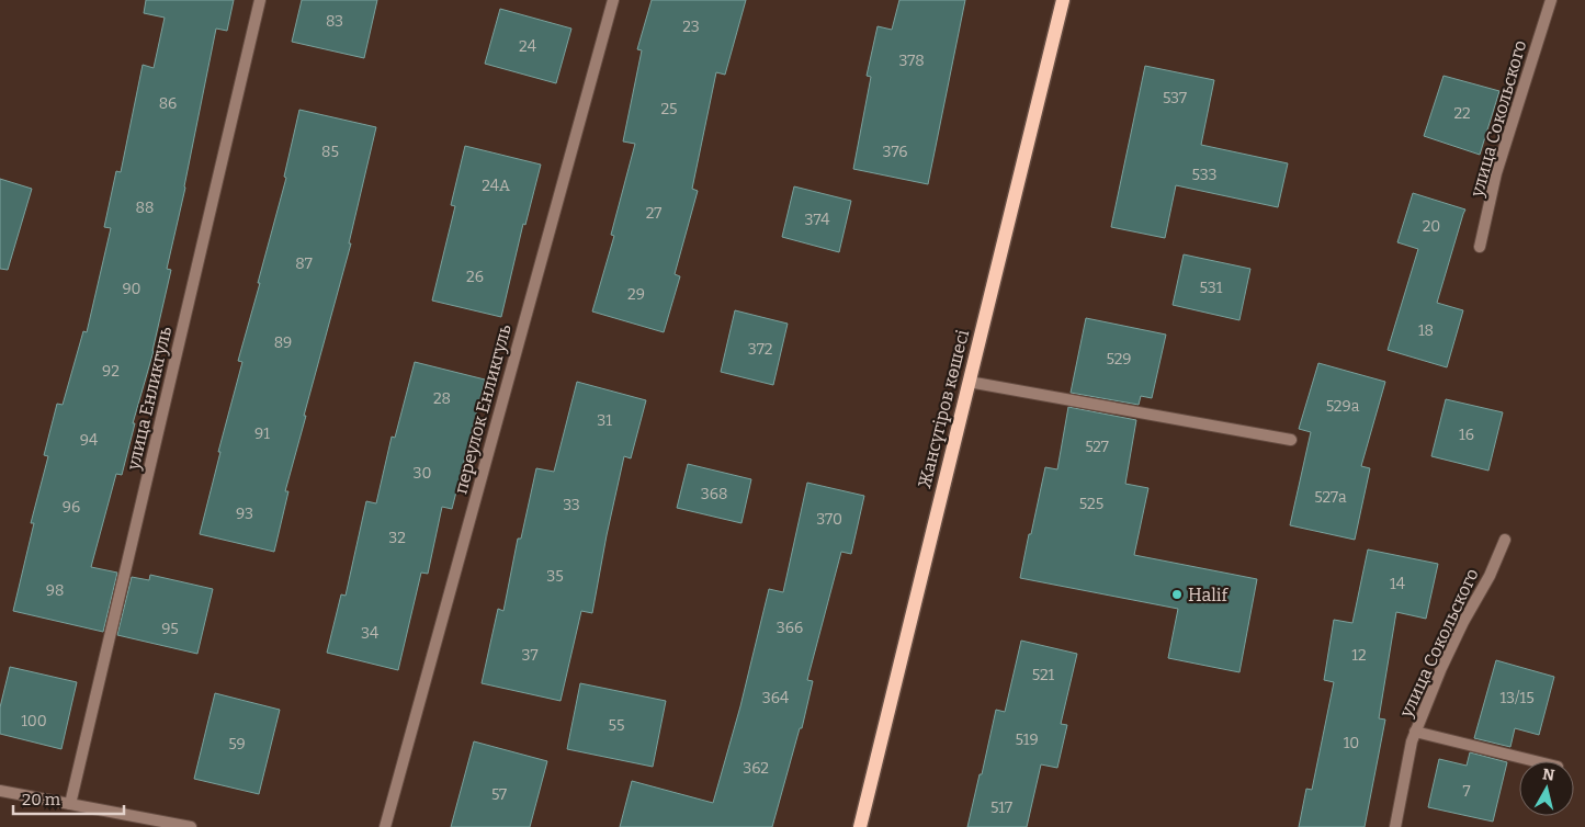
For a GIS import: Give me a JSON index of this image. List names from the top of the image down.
{
  "streets": {
    "main road": ["Жансүгіров көшесі"],
    "street": ["улица Сокольского", "улица Енликгуль", "переулок Енликгуль"]
  },
  "places": ["Halif"],
  "house_numbers": [
    "83",
    "23",
    "24",
    "378",
    "537",
    "86",
    "25",
    "22",
    "85",
    "376",
    "533",
    "24А",
    "88",
    "27",
    "374",
    "20",
    "87",
    "26",
    "531",
    "90",
    "29",
    "18",
    "89",
    "372",
    "529",
    "92",
    "28",
    "529а",
    "31",
    "91",
    "16",
    "94",
    "527",
    "30",
    "368",
    "527а",
    "525",
    "33",
    "96",
    "93",
    "370",
    "32",
    "35",
    "14",
    "98",
    "366",
    "95",
    "34",
    "37",
    "12",
    "521",
    "364",
    "13/15",
    "100",
    "55",
    "519",
    "10",
    "59",
    "362",
    "7",
    "57",
    "517"
  ],
  "scale_bar": "20 m",
  "north": "top"
}
